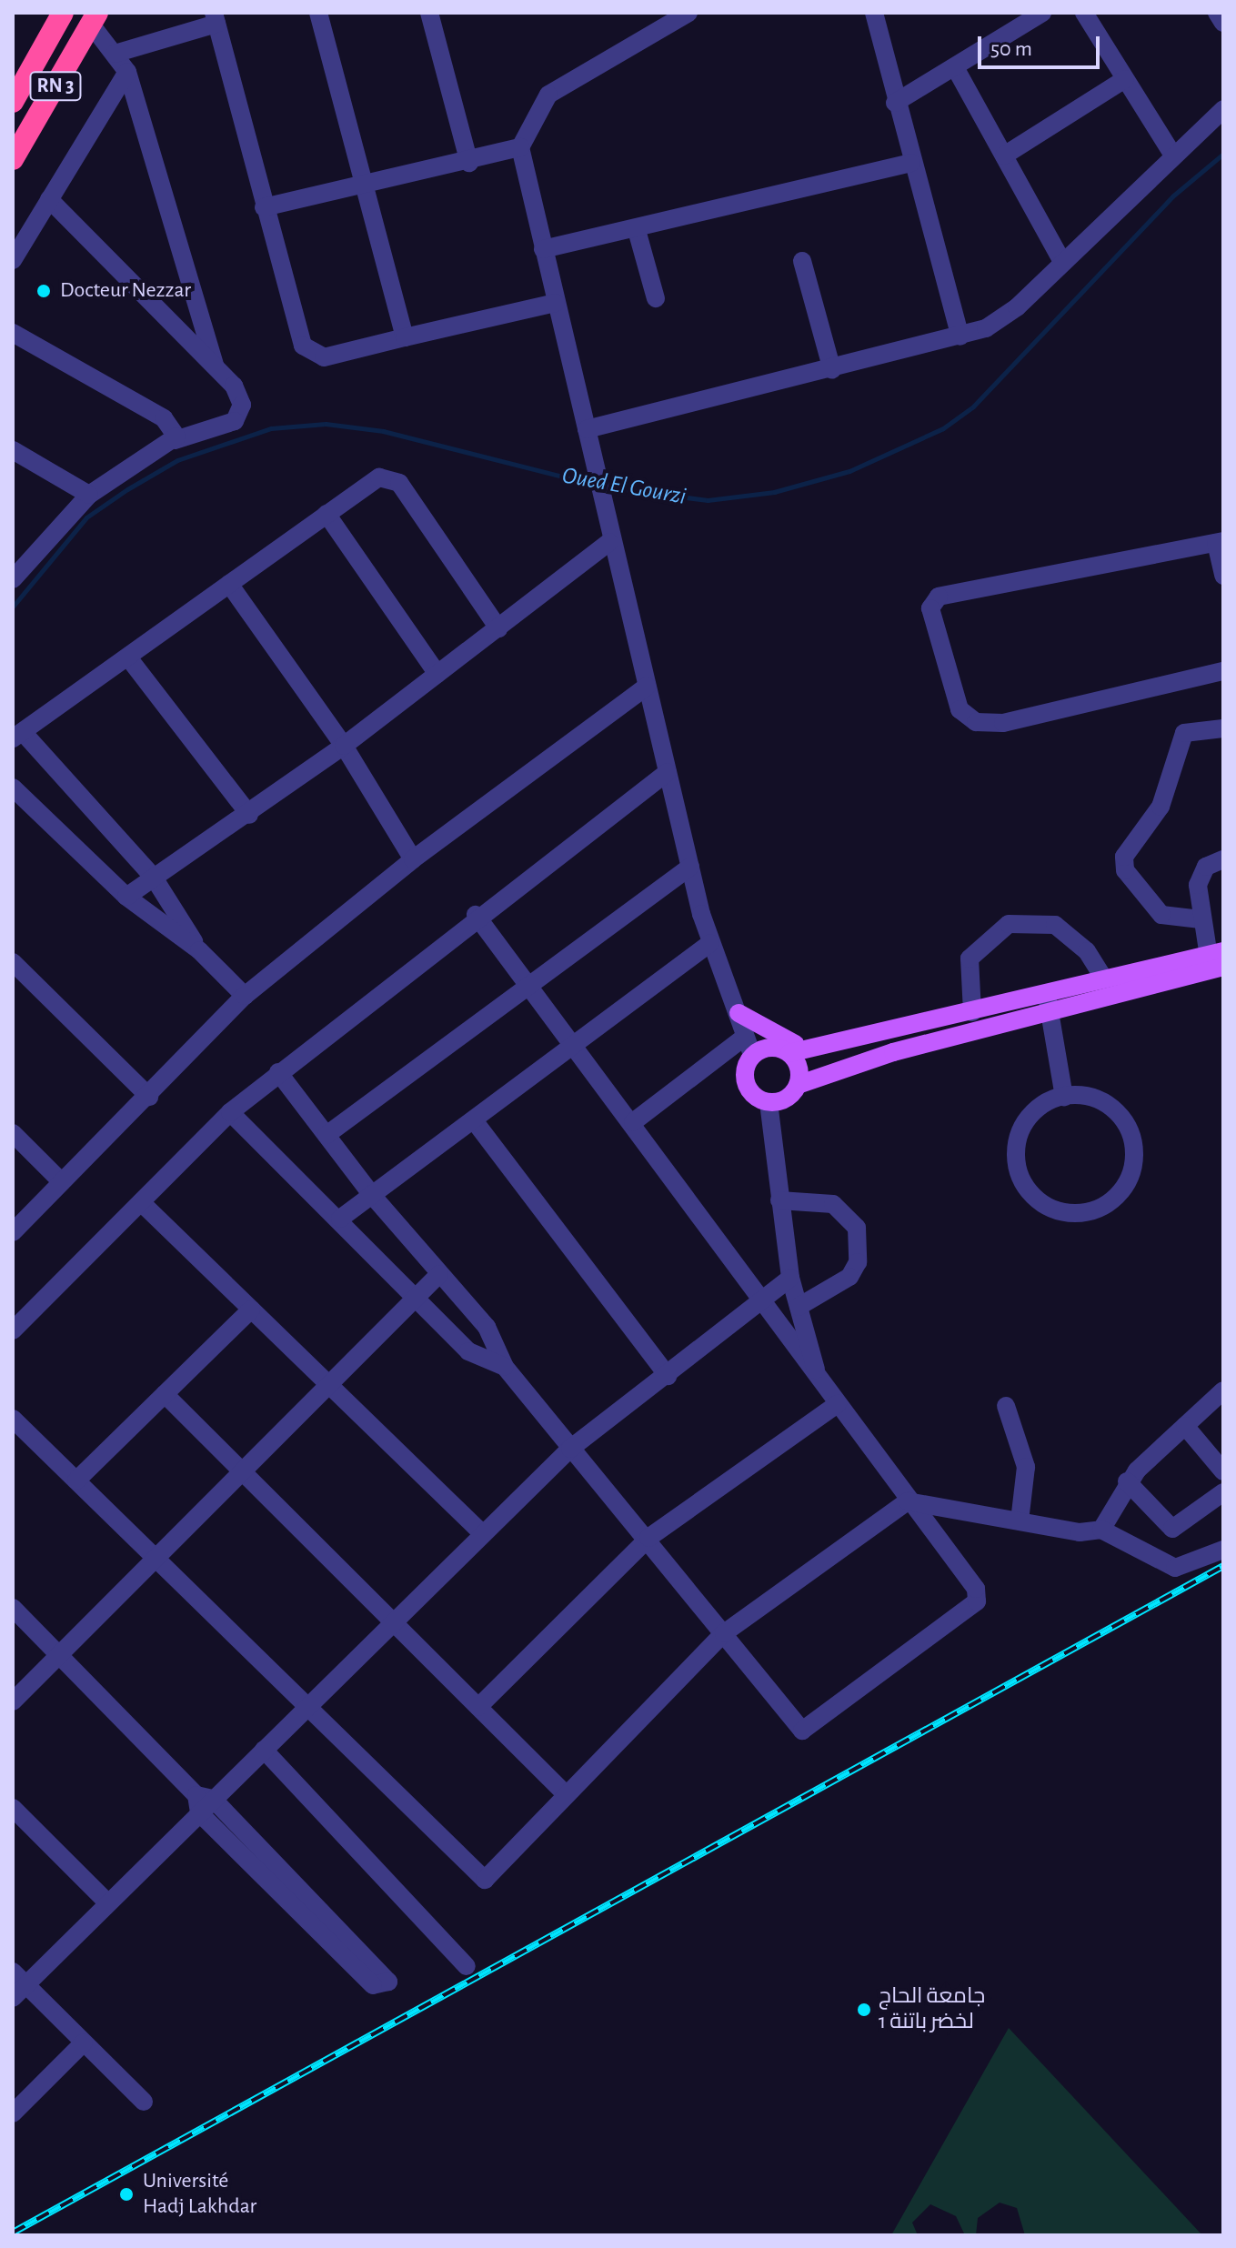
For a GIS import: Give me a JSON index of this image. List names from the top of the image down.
{
  "streets": {
    "highway": ["RN 3"]
  },
  "water": ["Oued El Gourzi"],
  "places": ["Docteur Nezzar", "جامعة الحاج لخضر باتنة 1", "Université Hadj Lakhdar"],
  "scale_bar": "50 m"
}
